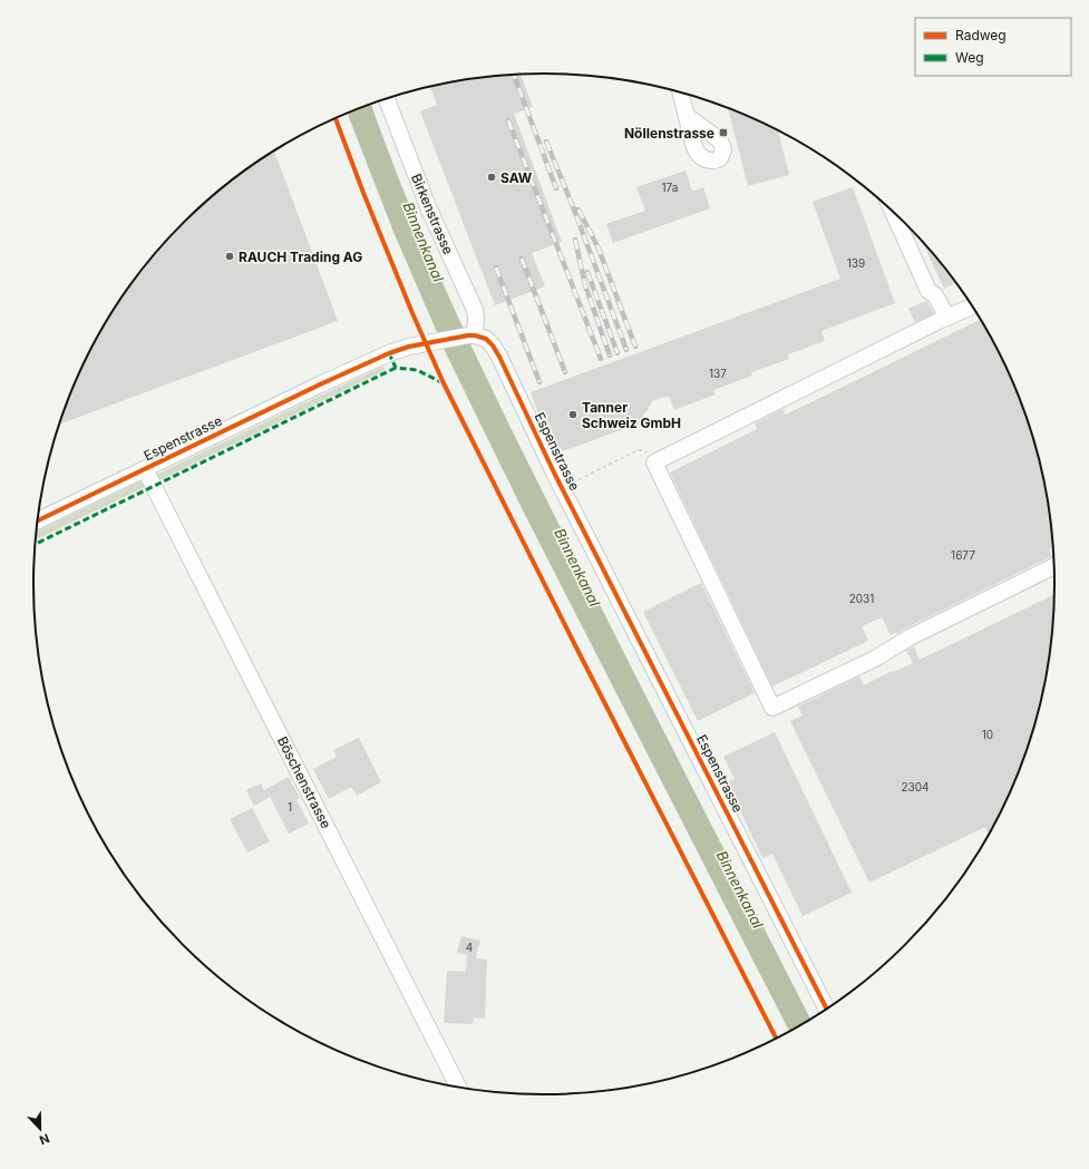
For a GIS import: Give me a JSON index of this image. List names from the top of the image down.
{
  "streets": {
    "street": ["Birkenstrasse", "Espenstrasse", "Böschenstrasse"]
  },
  "crossings": [
    ["Birkenstrasse", "Espenstrasse"],
    ["Espenstrasse", "Böschenstrasse"]
  ],
  "water": ["Binnenkanal"],
  "places": {
    "transit": ["Nöllenstrasse"],
    "other": ["SAW", "RAUCH Trading AG", "Tanner Schweiz GmbH"]
  },
  "house_numbers": [
    "17a",
    "139",
    "137",
    "1677",
    "2031",
    "10",
    "2304",
    "1",
    "4"
  ],
  "legend": ["Radweg", "Weg"],
  "north": "bottom"
}
